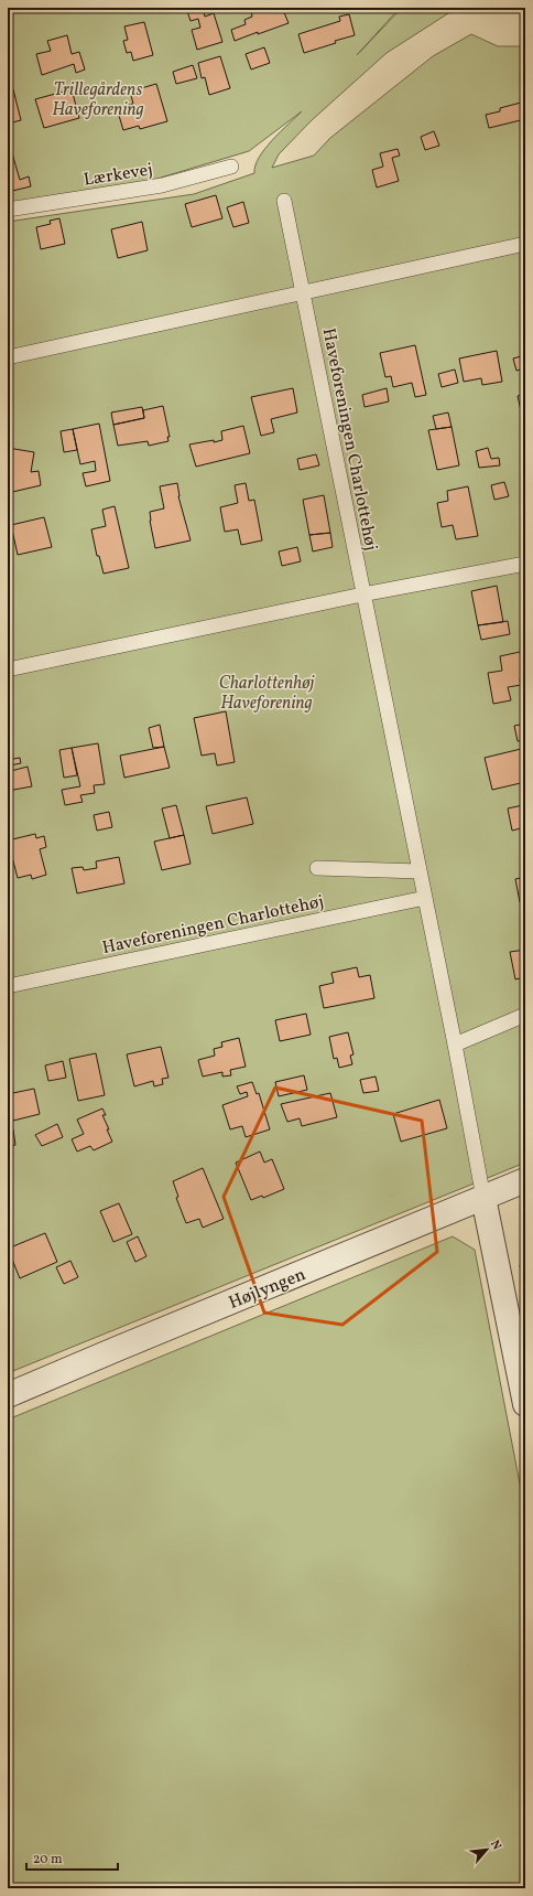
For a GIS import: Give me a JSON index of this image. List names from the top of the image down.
{
  "streets": {
    "street": ["Højlyngen"],
    "lane": ["Lærkevej", "Haveforeningen Charlottehøj"]
  },
  "crossings": [
    ["Haveforeningen Charlottehøj", "Højlyngen"]
  ],
  "parks": ["Trillegårdens Haveforening", "Charlottenhøj Haveforening"],
  "scale_bar": "20 m",
  "north": "top right"
}
